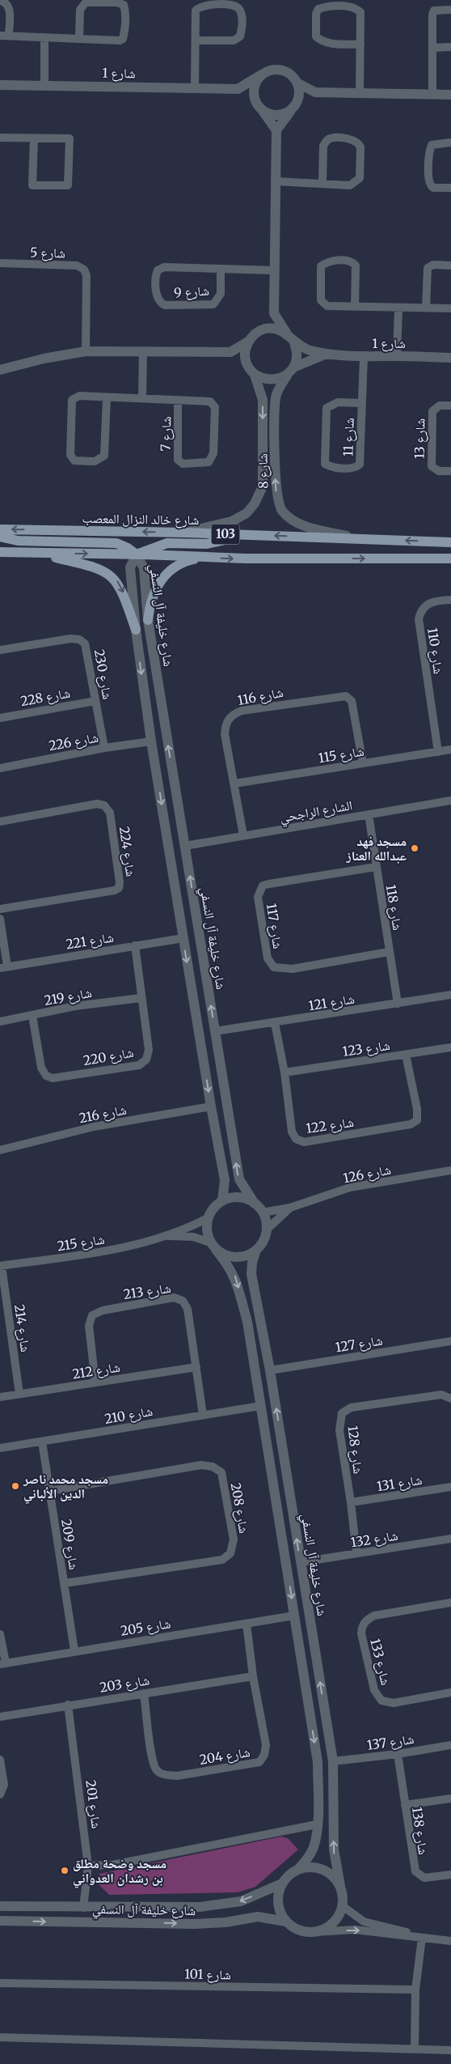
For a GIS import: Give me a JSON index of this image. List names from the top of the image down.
{
  "streets": {
    "main road": ["شارع خالد النزال المعصب", "103"],
    "street": [
      "شارع 1",
      "شارع 5",
      "شارع 9",
      "شارع 7",
      "شارع 11",
      "شارع 13",
      "شارع 8",
      "شارع خليفة آل النسفي",
      "شارع 110",
      "شارع 230",
      "شارع 116",
      "شارع 228",
      "شارع 226",
      "شارع 115",
      "الشارع الراجحي",
      "شارع 224",
      "شارع 118",
      "شارع 117",
      "شارع 221",
      "شارع 219",
      "شارع 121",
      "شارع 123",
      "شارع 220",
      "شارع 216",
      "شارع 122",
      "شارع 126",
      "شارع 215",
      "شارع 213",
      "شارع 214",
      "شارع 127",
      "شارع 212",
      "شارع 210",
      "شارع 128",
      "شارع 131",
      "شارع 208",
      "شارع 132",
      "شارع 209",
      "شارع 205",
      "شارع 133",
      "شارع 203",
      "شارع 137",
      "شارع 204",
      "شارع 201",
      "شارع 138",
      "شارع 101"
    ]
  },
  "crossings": [
    ["شارع 1", "شارع 11"],
    ["شارع 1", "شارع 8"],
    ["شارع 8", "شارع خالد النزال المعصب"],
    ["103", "شارع خليفة آل النسفي"],
    ["شارع خليفة آل النسفي", "شارع 226"],
    ["شارع خليفة آل النسفي", "الشارع الراجحي"],
    ["شارع خليفة آل النسفي", "شارع 221"],
    ["شارع خليفة آل النسفي", "شارع 121"],
    ["شارع خليفة آل النسفي", "شارع 216"],
    ["شارع خليفة آل النسفي", "شارع 126"],
    ["شارع خليفة آل النسفي", "شارع 215"],
    ["شارع خليفة آل النسفي", "شارع 127"],
    ["شارع خليفة آل النسفي", "شارع 132"],
    ["شارع خليفة آل النسفي", "شارع 137"],
    ["شارع خليفة آل النسفي", "شارع 201"],
    ["شارع 110", "شارع 115"],
    ["شارع 230", "شارع 228"],
    ["شارع 230", "شارع 226"],
    ["شارع 116", "شارع 115"],
    ["شارع 116", "الشارع الراجحي"],
    ["الشارع الراجحي", "شارع 118"],
    ["شارع 118", "شارع 117"],
    ["شارع 118", "شارع 121"],
    ["شارع 221", "شارع 220"],
    ["شارع 219", "شارع 220"],
    ["شارع 121", "شارع 122"],
    ["شارع 123", "شارع 122"],
    ["شارع 126", "شارع 215"],
    ["شارع 215", "شارع 214"],
    ["شارع 213", "شارع 212"],
    ["شارع 213", "شارع 210"],
    ["شارع 214", "شارع 212"],
    ["شارع 210", "شارع 209"],
    ["شارع 128", "شارع 131"],
    ["شارع 128", "شارع 132"],
    ["شارع 208", "شارع 209"],
    ["شارع 209", "شارع 205"],
    ["شارع 205", "شارع 204"],
    ["شارع 203", "شارع 204"],
    ["شارع 203", "شارع 201"],
    ["شارع 137", "شارع 138"]
  ],
  "places": ["مسجد فهد عبدالله العناز", "مسجد محمد ناصر الدين الألباني", "مسجد وضحة مطلق بن رشدان العدواني"]
}
